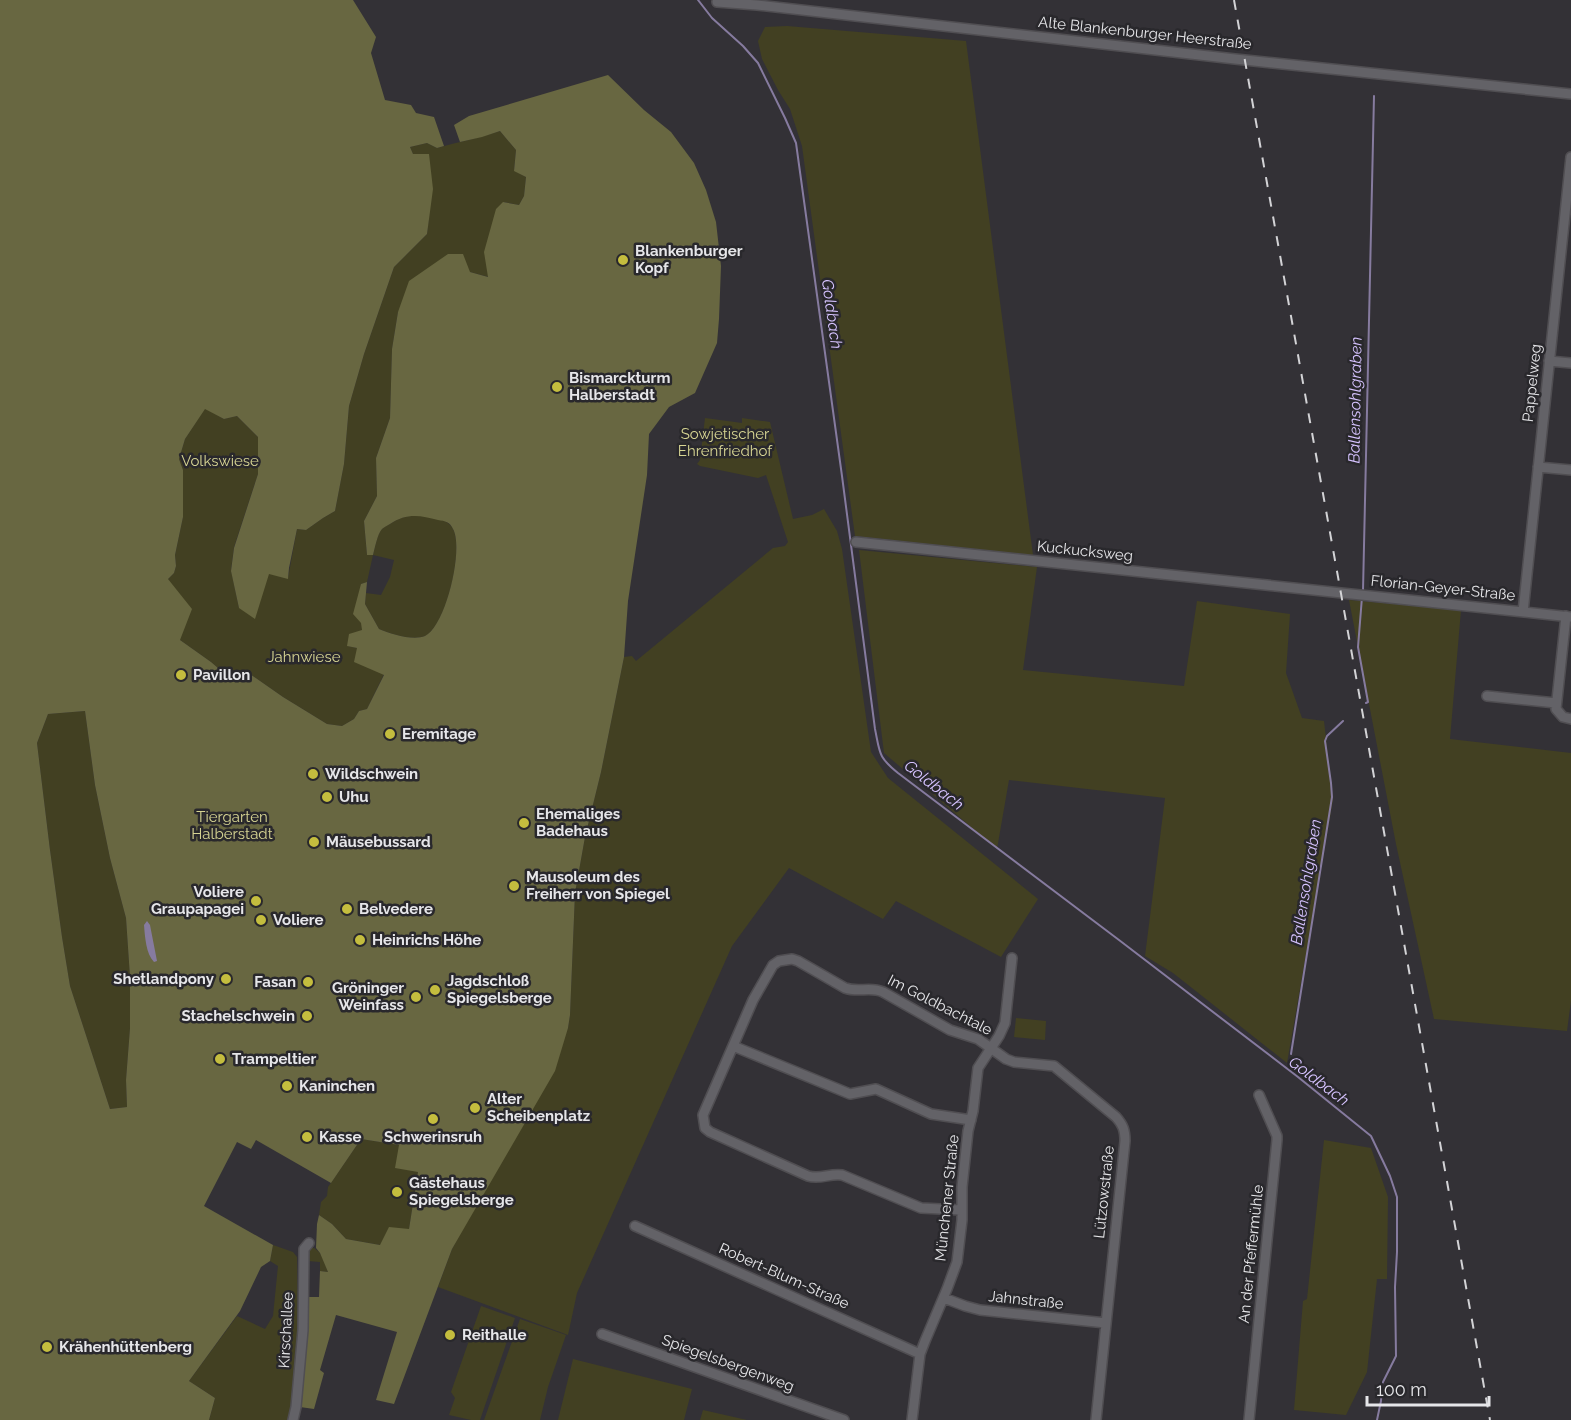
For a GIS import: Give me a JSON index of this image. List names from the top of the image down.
{
  "streets": {
    "street": [
      "Alte Blankenburger Heerstraße",
      "Pappelweg",
      "Kuckucksweg",
      "Florian-Geyer-Straße",
      "Im Goldbachtale",
      "Lützowstraße",
      "Münchener Straße",
      "An der Pfeffermühle",
      "Robert-Blum-Straße",
      "Jahnstraße",
      "Kirschallee",
      "Spiegelsbergenweg"
    ]
  },
  "crossings": [
    ["Pappelweg", "Florian-Geyer-Straße"],
    ["Kuckucksweg", "Florian-Geyer-Straße"],
    ["Im Goldbachtale", "Lützowstraße"],
    ["Im Goldbachtale", "Münchener Straße"],
    ["Lützowstraße", "Münchener Straße"],
    ["Lützowstraße", "Jahnstraße"],
    ["Münchener Straße", "Robert-Blum-Straße"],
    ["Münchener Straße", "Jahnstraße"]
  ],
  "water": ["Goldbach", "Ballensohlgraben"],
  "parks": [
    "Sowjetischer Ehrenfriedhof",
    "Volkswiese",
    "Jahnwiese",
    "Tiergarten Halberstadt"
  ],
  "places": [
    "Blankenburger Kopf",
    "Bismarckturm Halberstadt",
    "Pavillon",
    "Eremitage",
    "Wildschwein",
    "Uhu",
    "Ehemaliges Badehaus",
    "Mäusebussard",
    "Mausoleum des Freiherr von Spiegel",
    "Voliere Graupapagei",
    "Belvedere",
    "Voliere",
    "Heinrichs Höhe",
    "Shetlandpony",
    "Fasan",
    "Jagdschloß Spiegelsberge",
    "Gröninger Weinfass",
    "Stachelschwein",
    "Trampeltier",
    "Kaninchen",
    "Alter Scheibenplatz",
    "Schwerinsruh",
    "Kasse",
    "Gästehaus Spiegelsberge",
    "Reithalle",
    "Krähenhüttenberg"
  ],
  "scale_bar": "100 m"
}
